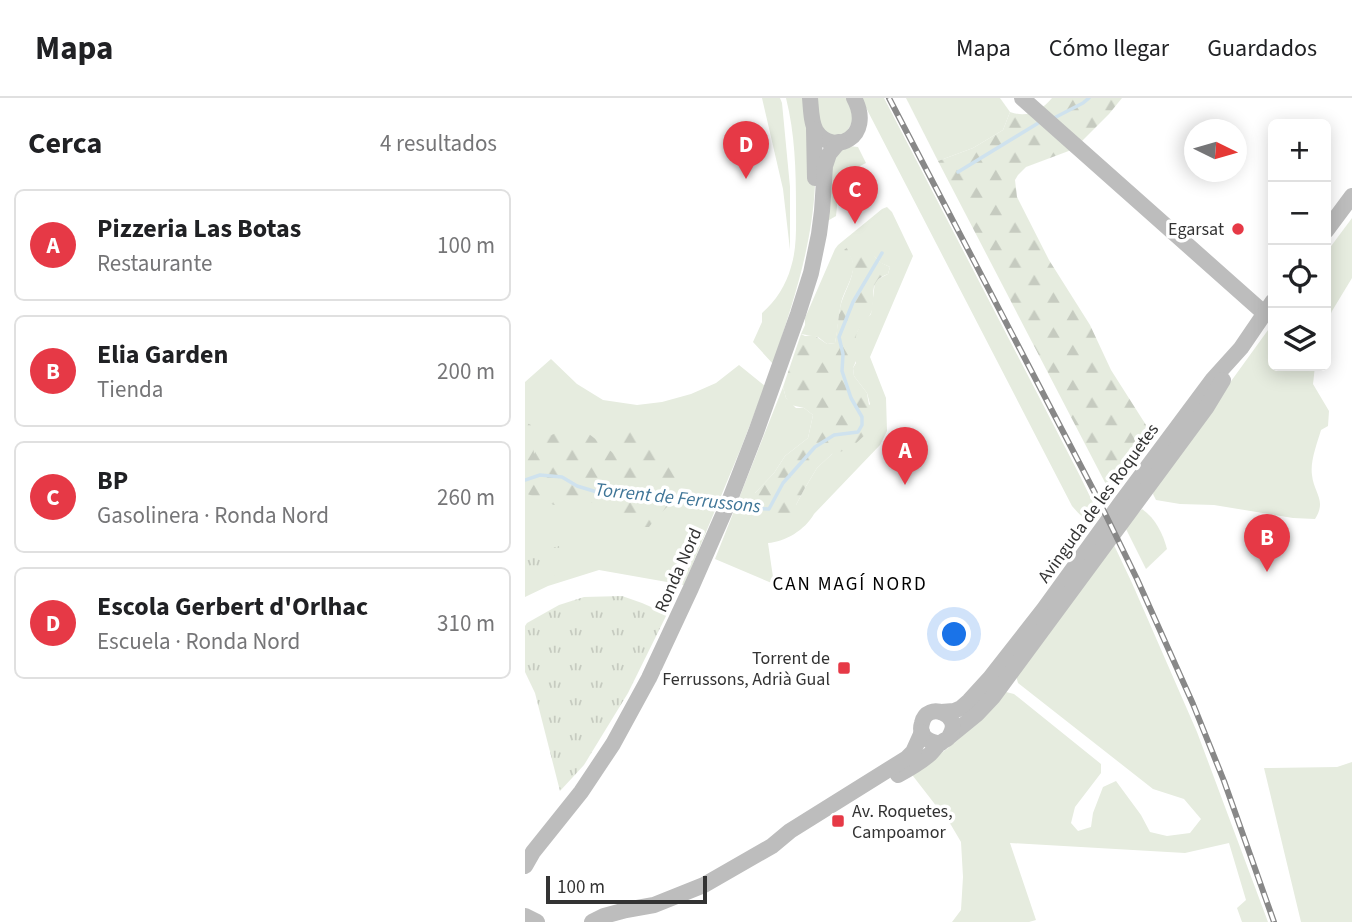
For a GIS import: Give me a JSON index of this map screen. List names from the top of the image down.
{
  "streets": {
    "street": ["Avinguda de les Roquetes", "Ronda Nord"]
  },
  "districts": ["CAN MAGÍ NORD"],
  "water": ["Torrent de Ferrussons"],
  "places": {
    "other": ["Egarsat"],
    "transit": ["Torrent de Ferrussons, Adrià Gual", "Av. Roquetes, Campoamor"]
  },
  "scale_bar": "100 m",
  "north": "right",
  "page": {
    "header": "Mapa",
    "nav": ["Mapa", "Cómo llegar", "Guardados"],
    "heading": ["Cerca", "4 resultados"],
    "map_buttons": ["+", "−"],
    "pins": [
      "D",
      "C",
      "A",
      "B"
    ],
    "list": [
      {
        "mark": "A",
        "name": "Pizzeria Las Botas",
        "note": "Restaurante",
        "value": "100 m"
      },
      {
        "mark": "B",
        "name": "Elia Garden",
        "note": "Tienda",
        "value": "200 m"
      },
      {
        "mark": "C",
        "name": "BP",
        "note": "Gasolinera · Ronda Nord",
        "value": "260 m"
      },
      {
        "mark": "D",
        "name": "Escola Gerbert d'Orlhac",
        "note": "Escuela · Ronda Nord",
        "value": "310 m"
      }
    ],
    "scale": "100 m"
  }
}
